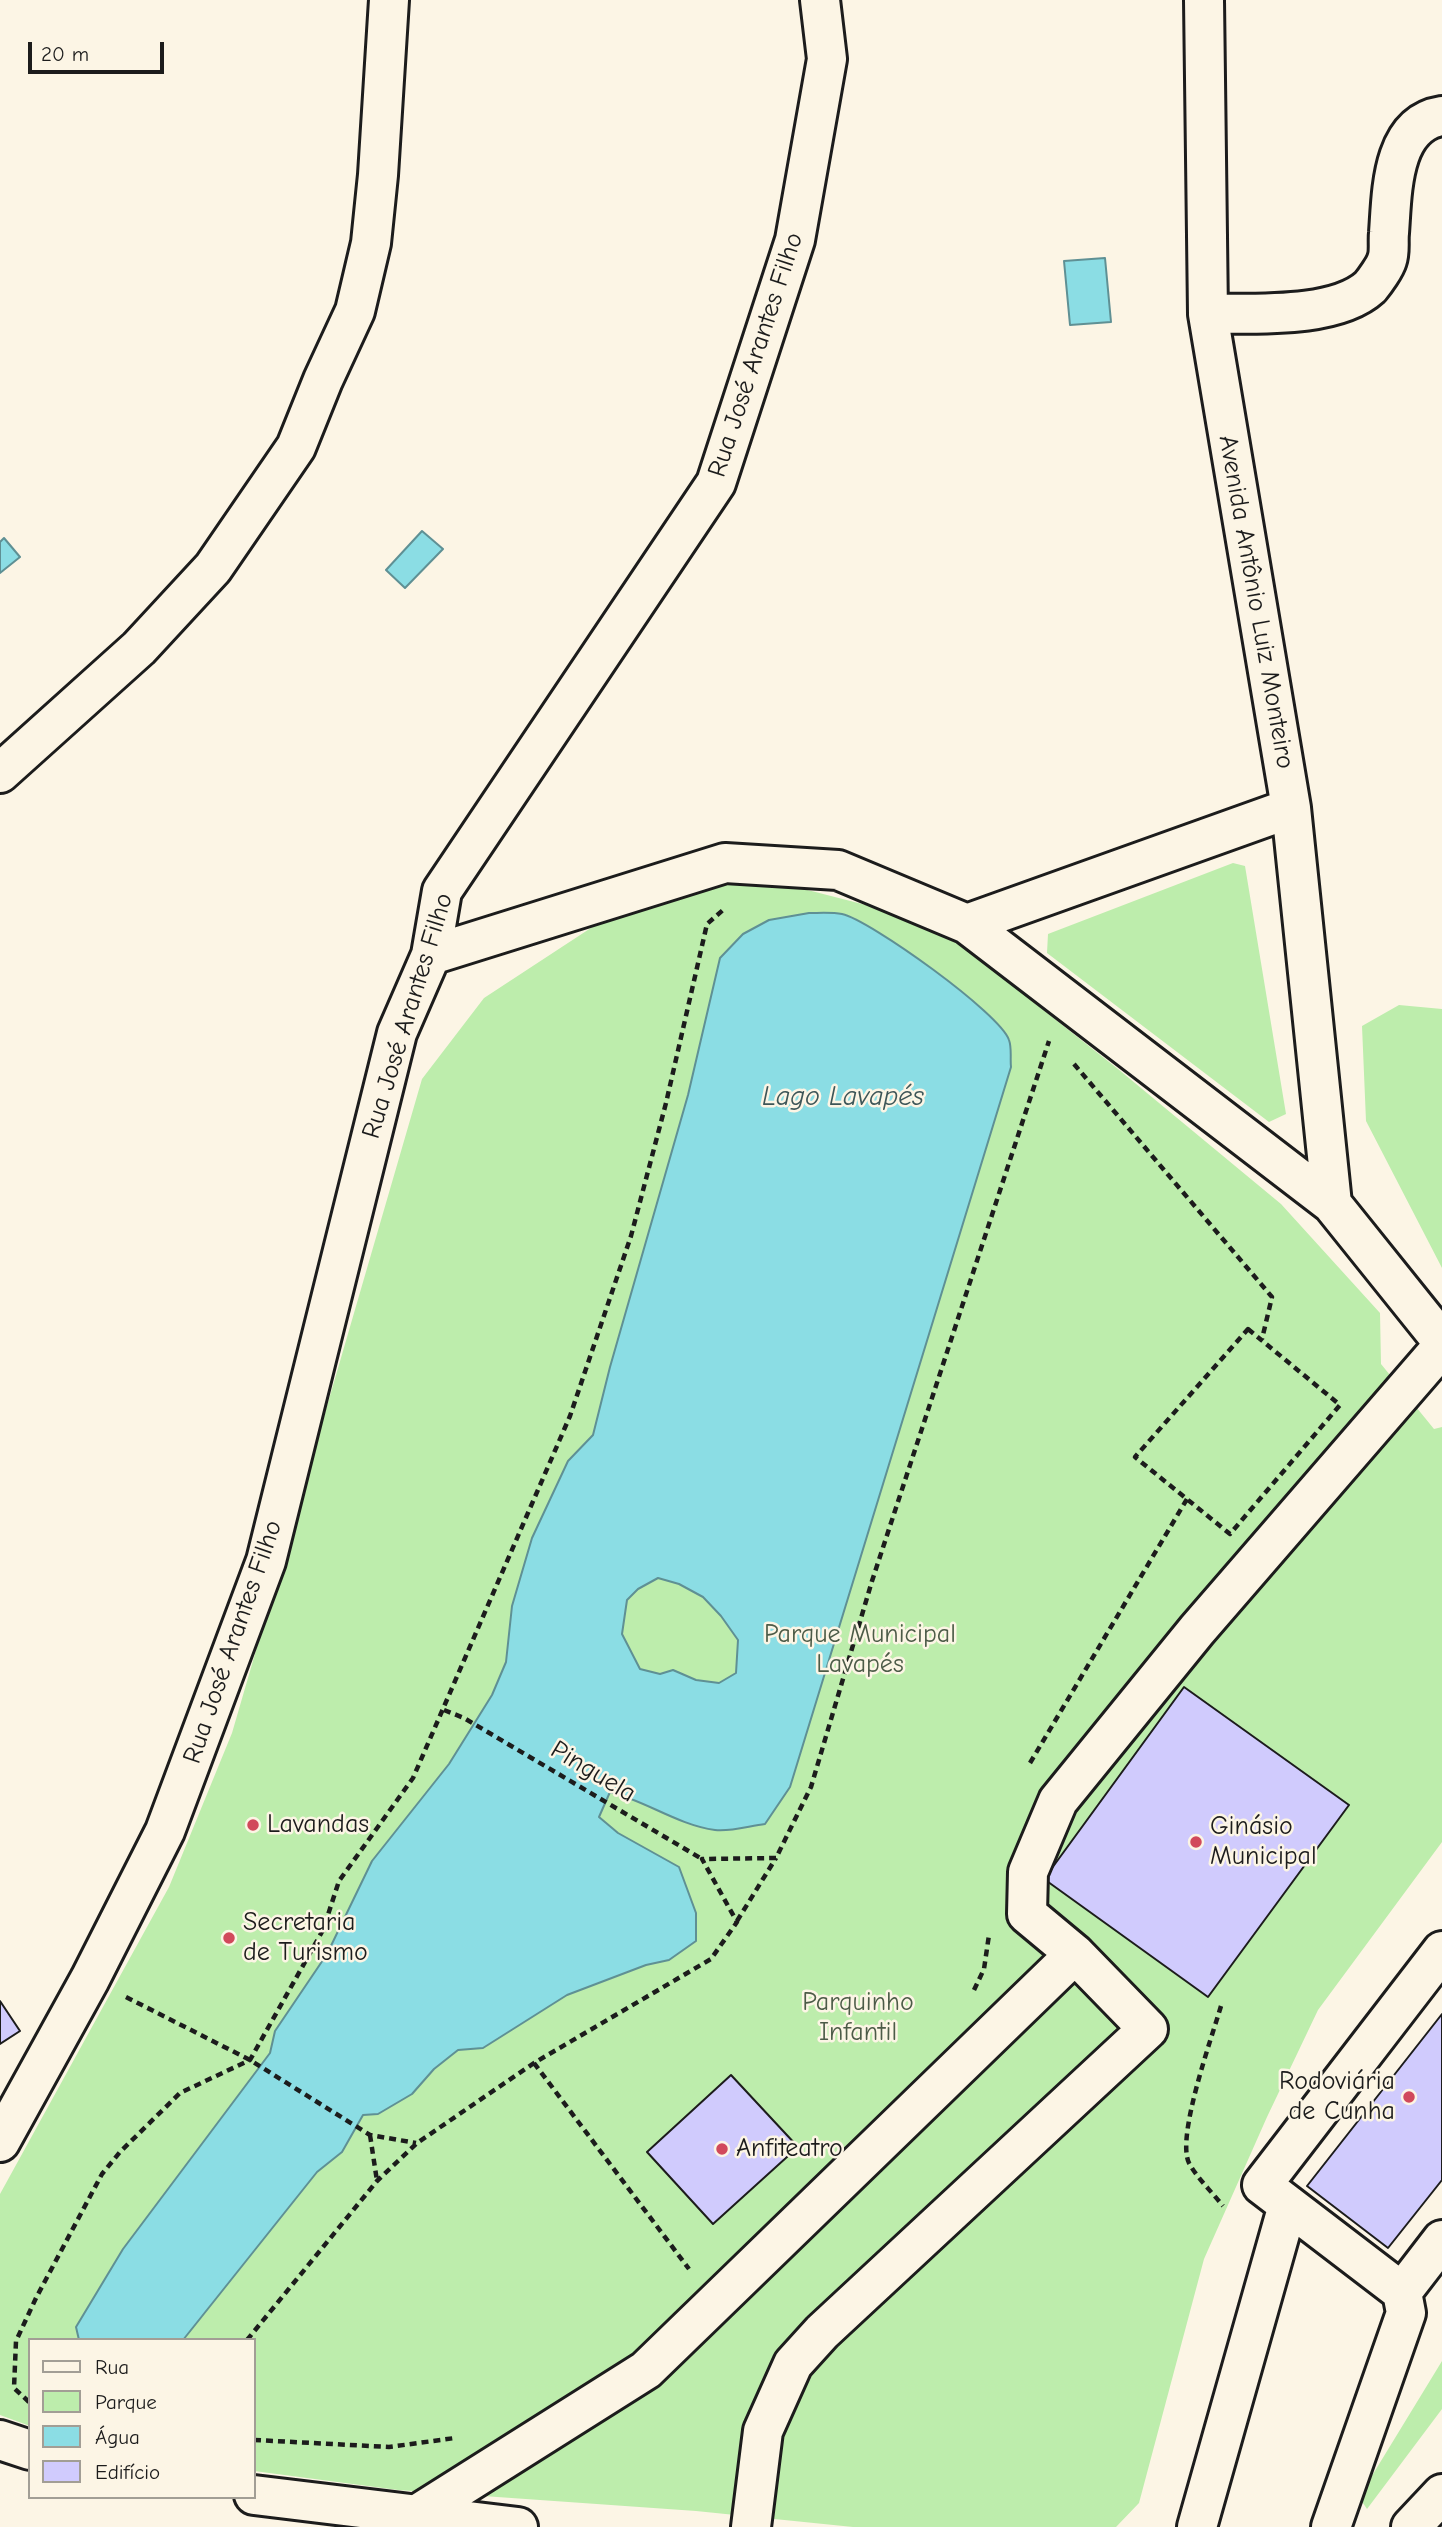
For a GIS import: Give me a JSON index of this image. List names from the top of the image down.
{
  "streets": {
    "street": ["Rua José Arantes Filho", "Avenida Antônio Luiz Monteiro"],
    "path": ["Pinguela"]
  },
  "water": ["Lago Lavapés"],
  "parks": ["Parque Municipal Lavapés", "Parquinho Infantil"],
  "places": [
    "Lavandas",
    "Ginásio Municipal",
    "Secretaria de Turismo",
    "Rodoviária de Cunha",
    "Anfiteatro"
  ],
  "legend": [
    "Rua",
    "Parque",
    "Água",
    "Edifício"
  ],
  "scale_bar": "20 m"
}
